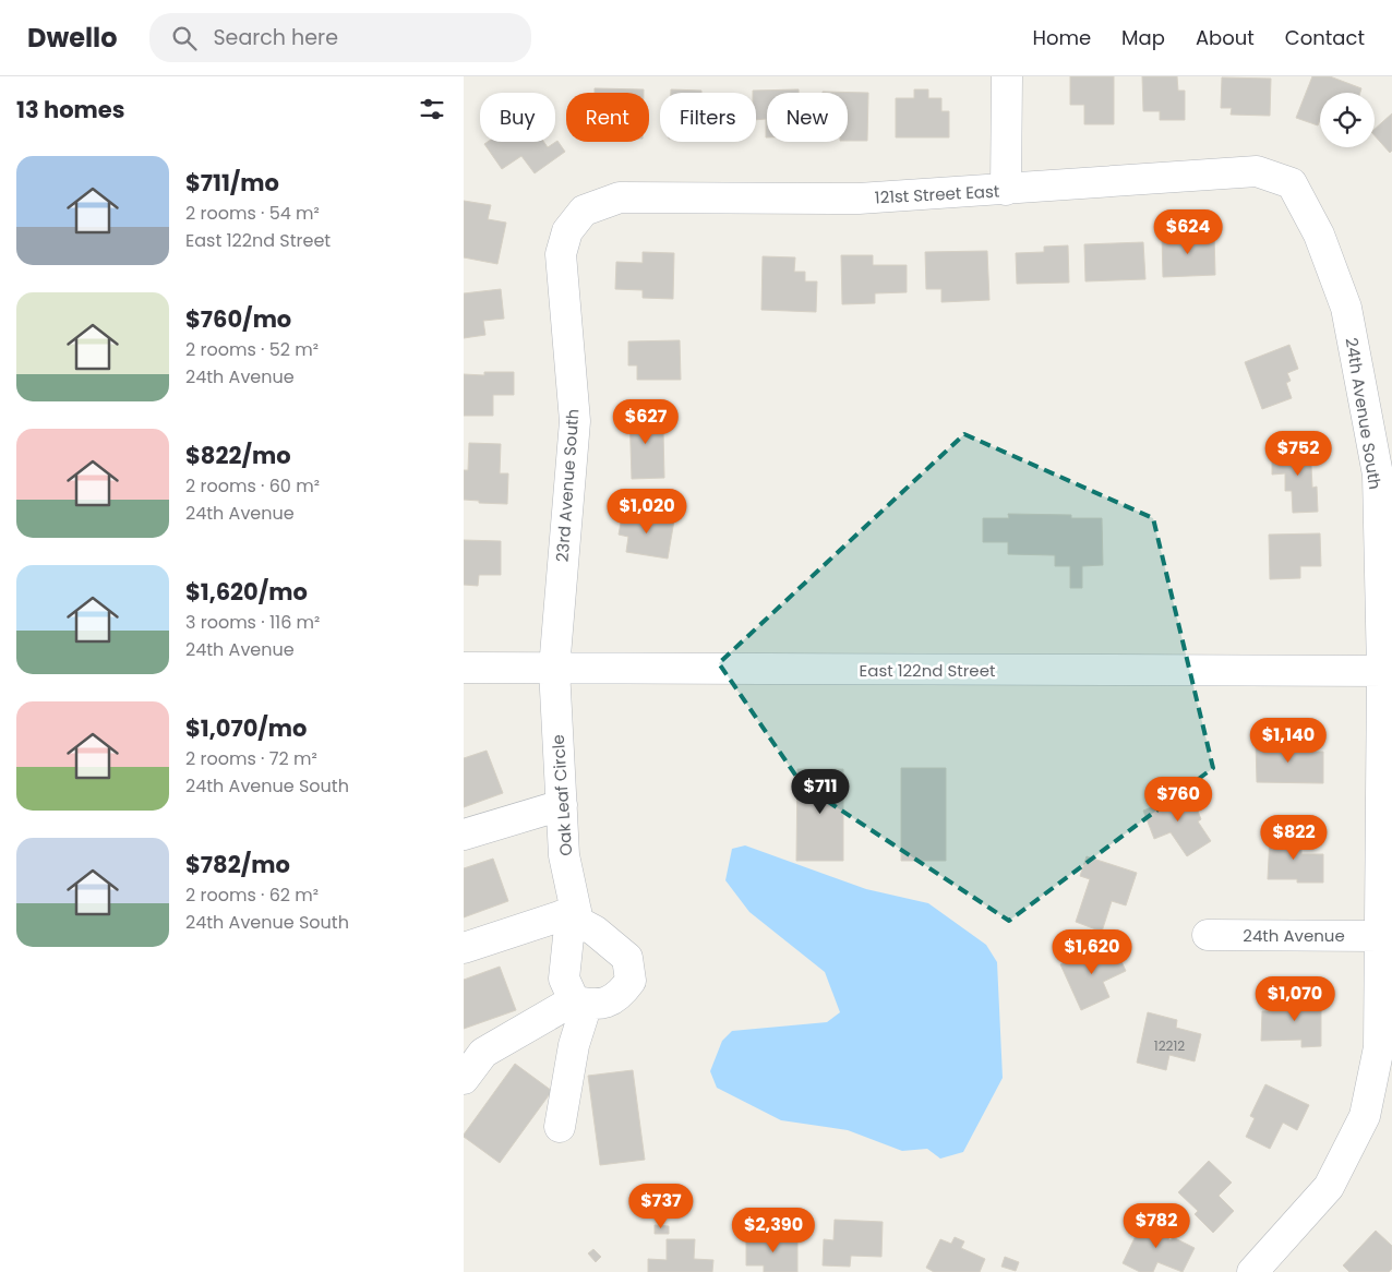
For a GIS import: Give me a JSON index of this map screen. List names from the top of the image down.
{
  "streets": {
    "street": [
      "121st Street East",
      "24th Avenue South",
      "23rd Avenue South",
      "East 122nd Street",
      "Oak Leaf Circle",
      "24th Avenue"
    ]
  },
  "crossings": [
    ["121st Street East", "24th Avenue South"],
    ["121st Street East", "23rd Avenue South"],
    ["24th Avenue South", "East 122nd Street"],
    ["24th Avenue South", "24th Avenue"],
    ["23rd Avenue South", "East 122nd Street"],
    ["23rd Avenue South", "Oak Leaf Circle"],
    ["East 122nd Street", "Oak Leaf Circle"]
  ],
  "house_numbers": ["12212"],
  "page": {
    "header": "Dwello",
    "search": "Search here",
    "nav": [
      "Home",
      "Map",
      "About",
      "Contact"
    ],
    "heading": "13 homes",
    "chip": [
      "Buy",
      "Rent",
      "Filters",
      "New"
    ],
    "list": [
      {
        "name": "$711/mo",
        "note": "2 rooms · 54 m² · East 122nd Street"
      },
      {
        "name": "$760/mo",
        "note": "2 rooms · 52 m² · 24th Avenue"
      },
      {
        "name": "$822/mo",
        "note": "2 rooms · 60 m² · 24th Avenue"
      },
      {
        "name": "$1,620/mo",
        "note": "3 rooms · 116 m² · 24th Avenue"
      },
      {
        "name": "$1,070/mo",
        "note": "2 rooms · 72 m² · 24th Avenue South"
      },
      {
        "name": "$782/mo",
        "note": "2 rooms · 62 m² · 24th Avenue South"
      }
    ],
    "price": [
      "$624",
      "$627",
      "$752",
      "$1,020",
      "$1,140",
      "$711",
      "$760",
      "$822",
      "$1,620",
      "$1,070",
      "$737",
      "$782",
      "$2,390"
    ]
  }
}
